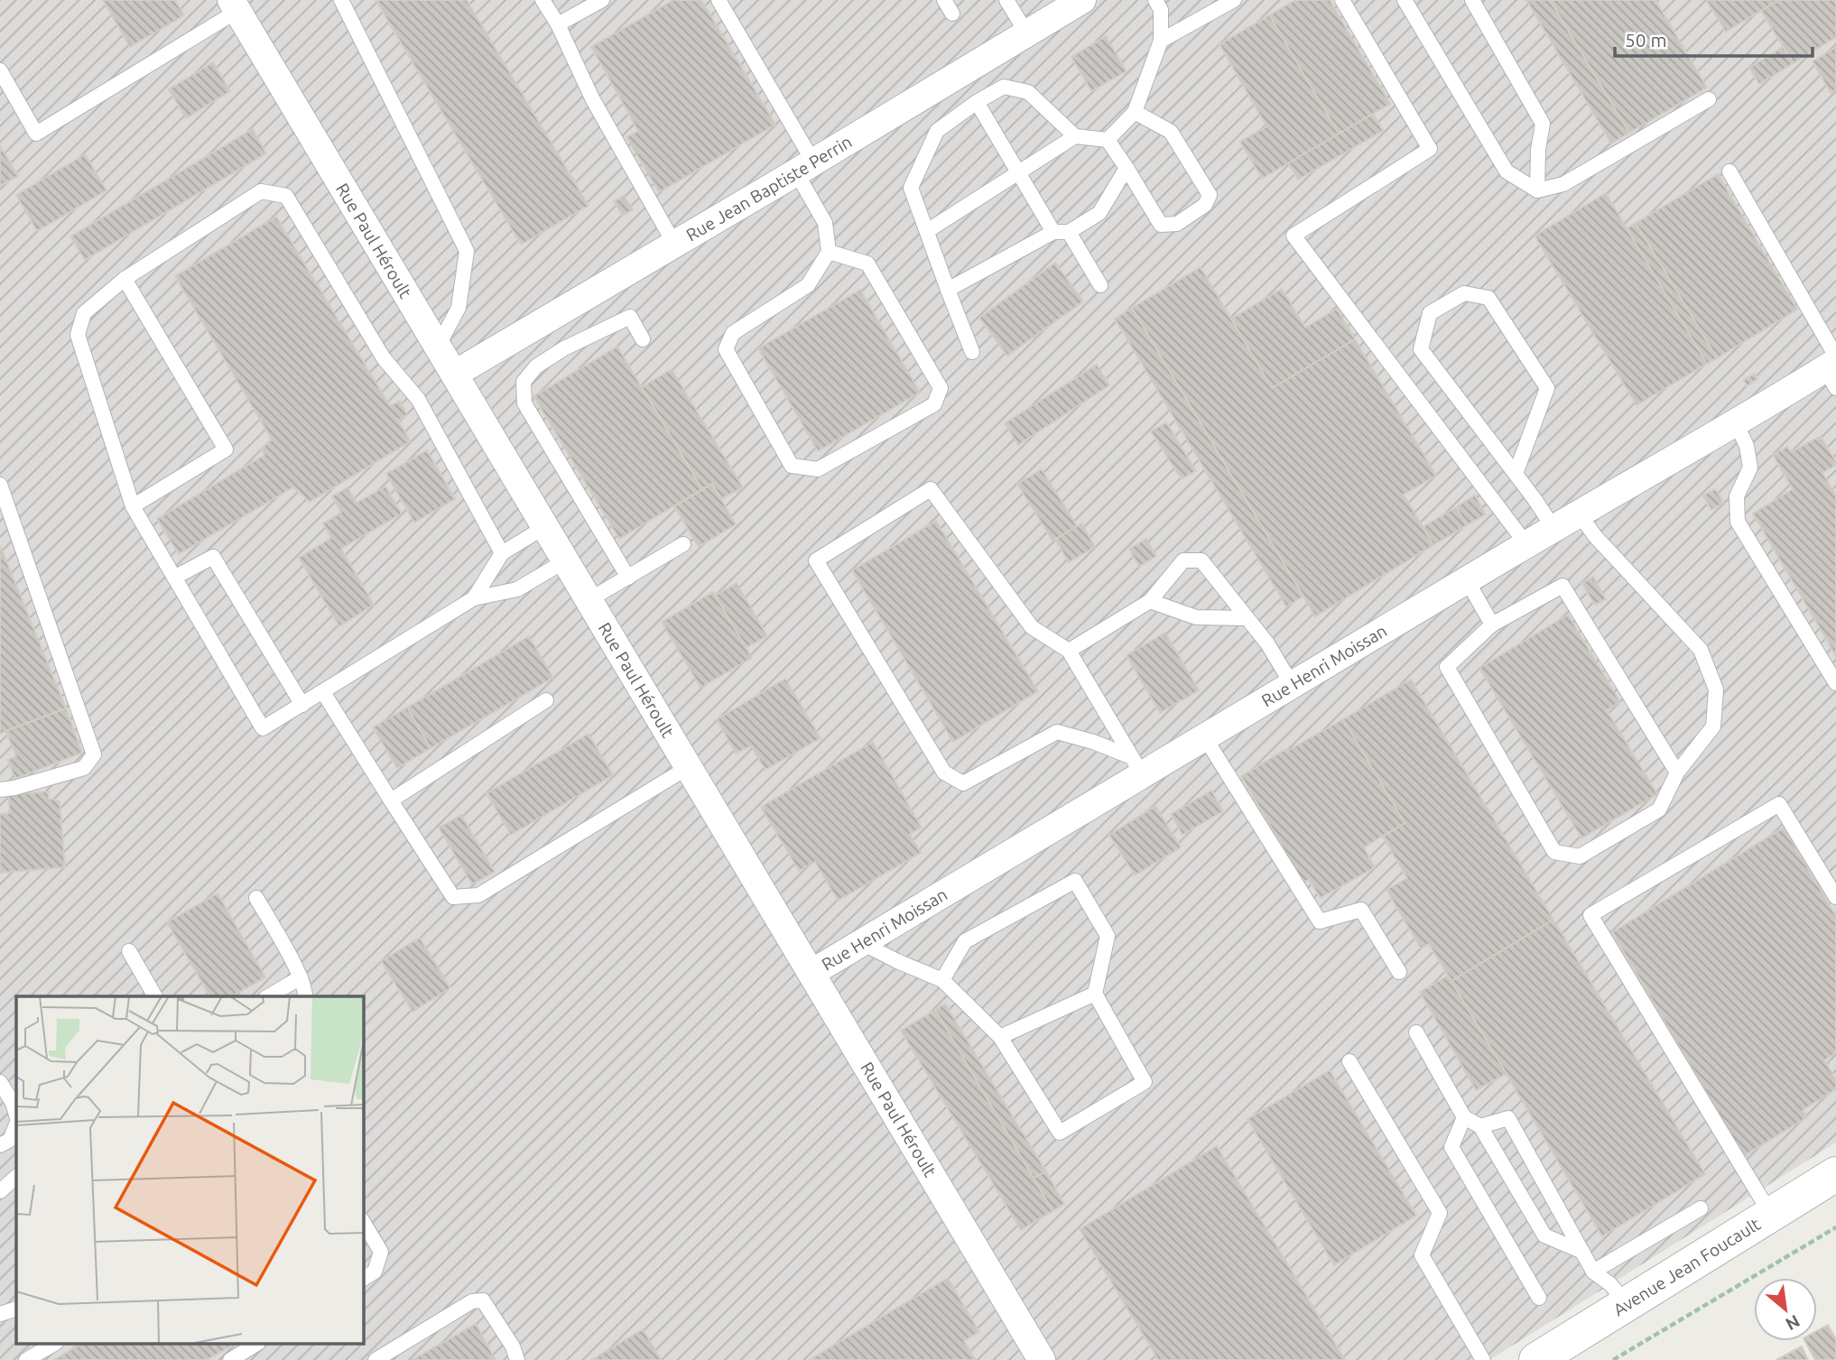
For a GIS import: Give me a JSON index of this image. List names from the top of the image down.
{
  "streets": {
    "main road": ["Avenue Jean Foucault"],
    "street": ["Rue Jean Baptiste Perrin", "Rue Paul Héroult", "Rue Henri Moissan"]
  },
  "crossings": [
    ["Rue Jean Baptiste Perrin", "Rue Paul Héroult"],
    ["Rue Paul Héroult", "Rue Henri Moissan"]
  ],
  "scale_bar": "50 m",
  "north": "bottom right"
}
